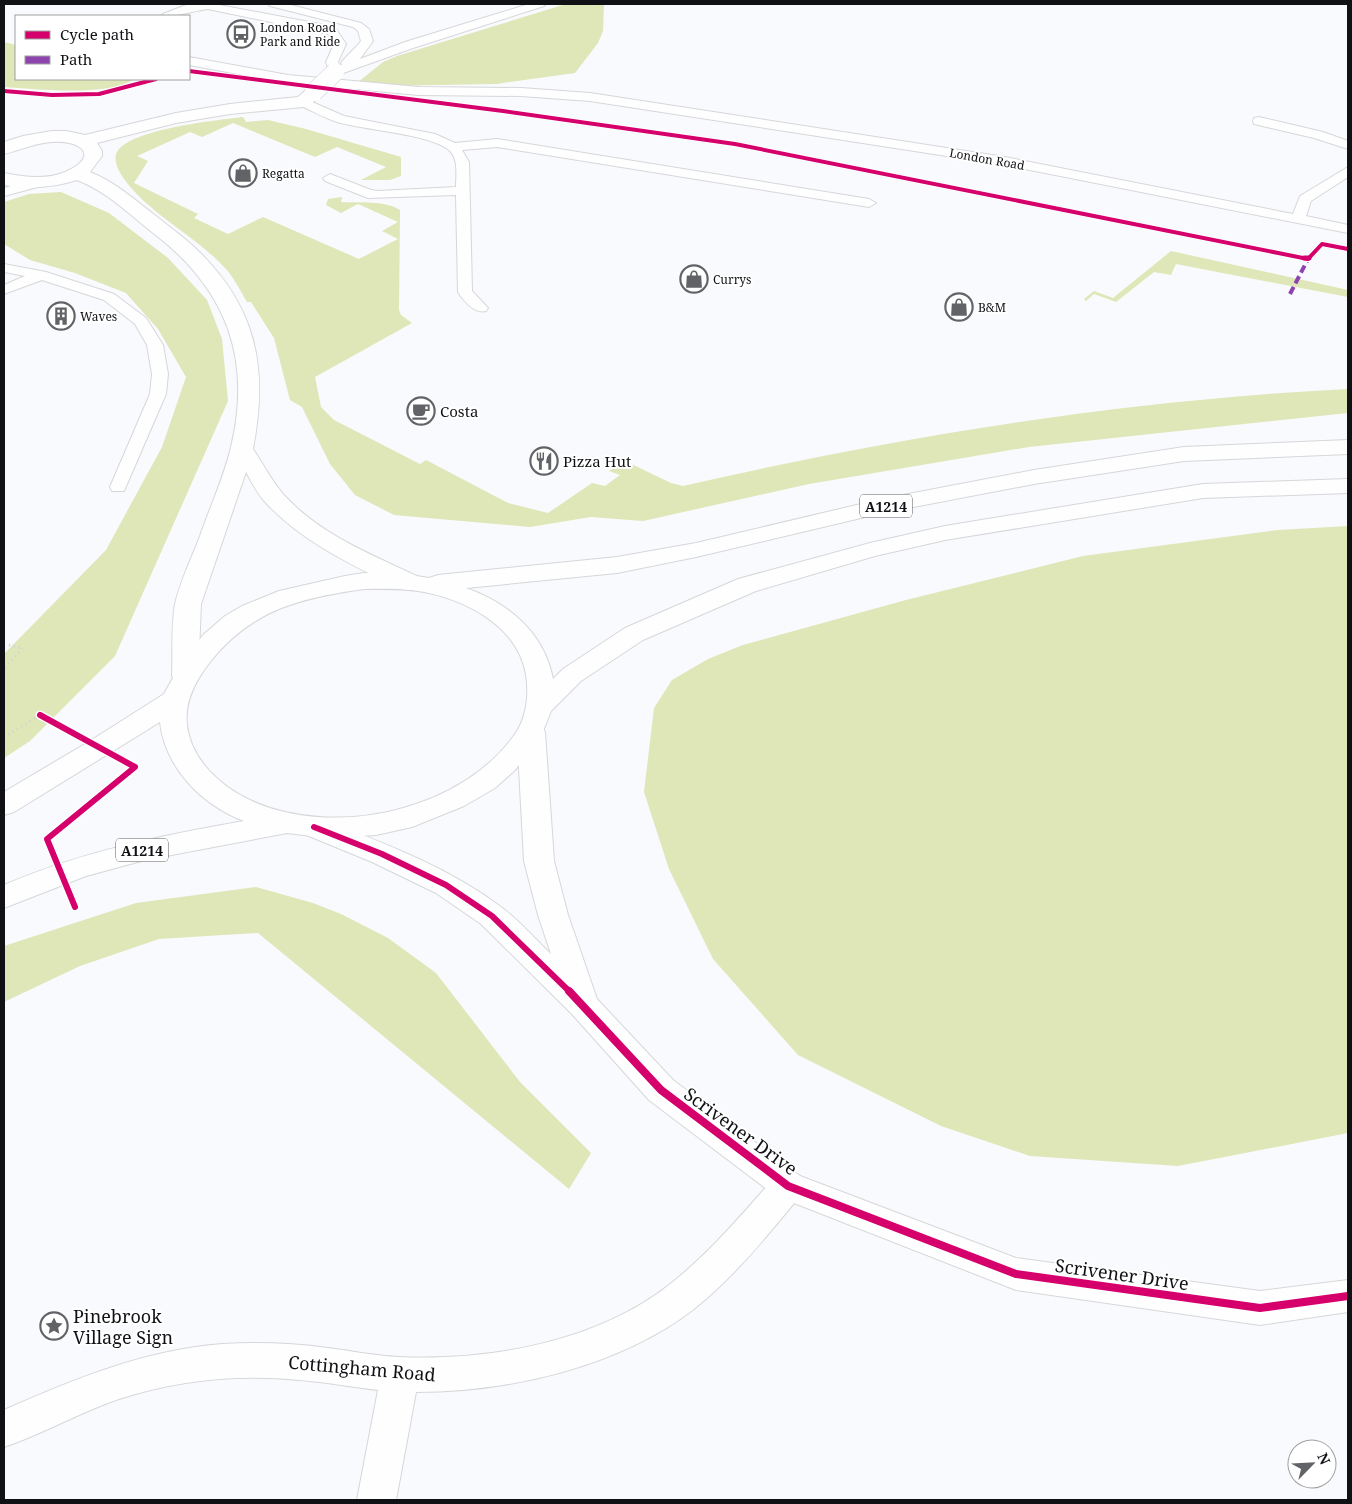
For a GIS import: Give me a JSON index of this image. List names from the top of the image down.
{
  "streets": {
    "street": ["A1214", "Scrivener Drive", "Cottingham Road"],
    "lane": ["London Road"]
  },
  "crossings": [
    ["A1214", "Scrivener Drive"],
    ["Scrivener Drive", "Cottingham Road"]
  ],
  "places": {
    "bus stop": ["London Road Park and Ride"],
    "shop": ["Regatta", "Currys", "B&M"],
    "building": ["Waves"],
    "cafe": ["Costa"],
    "restaurant": ["Pizza Hut"],
    "place": ["Pinebrook Village Sign"]
  },
  "legend": ["Cycle path", "Path"],
  "north": "top right"
}
